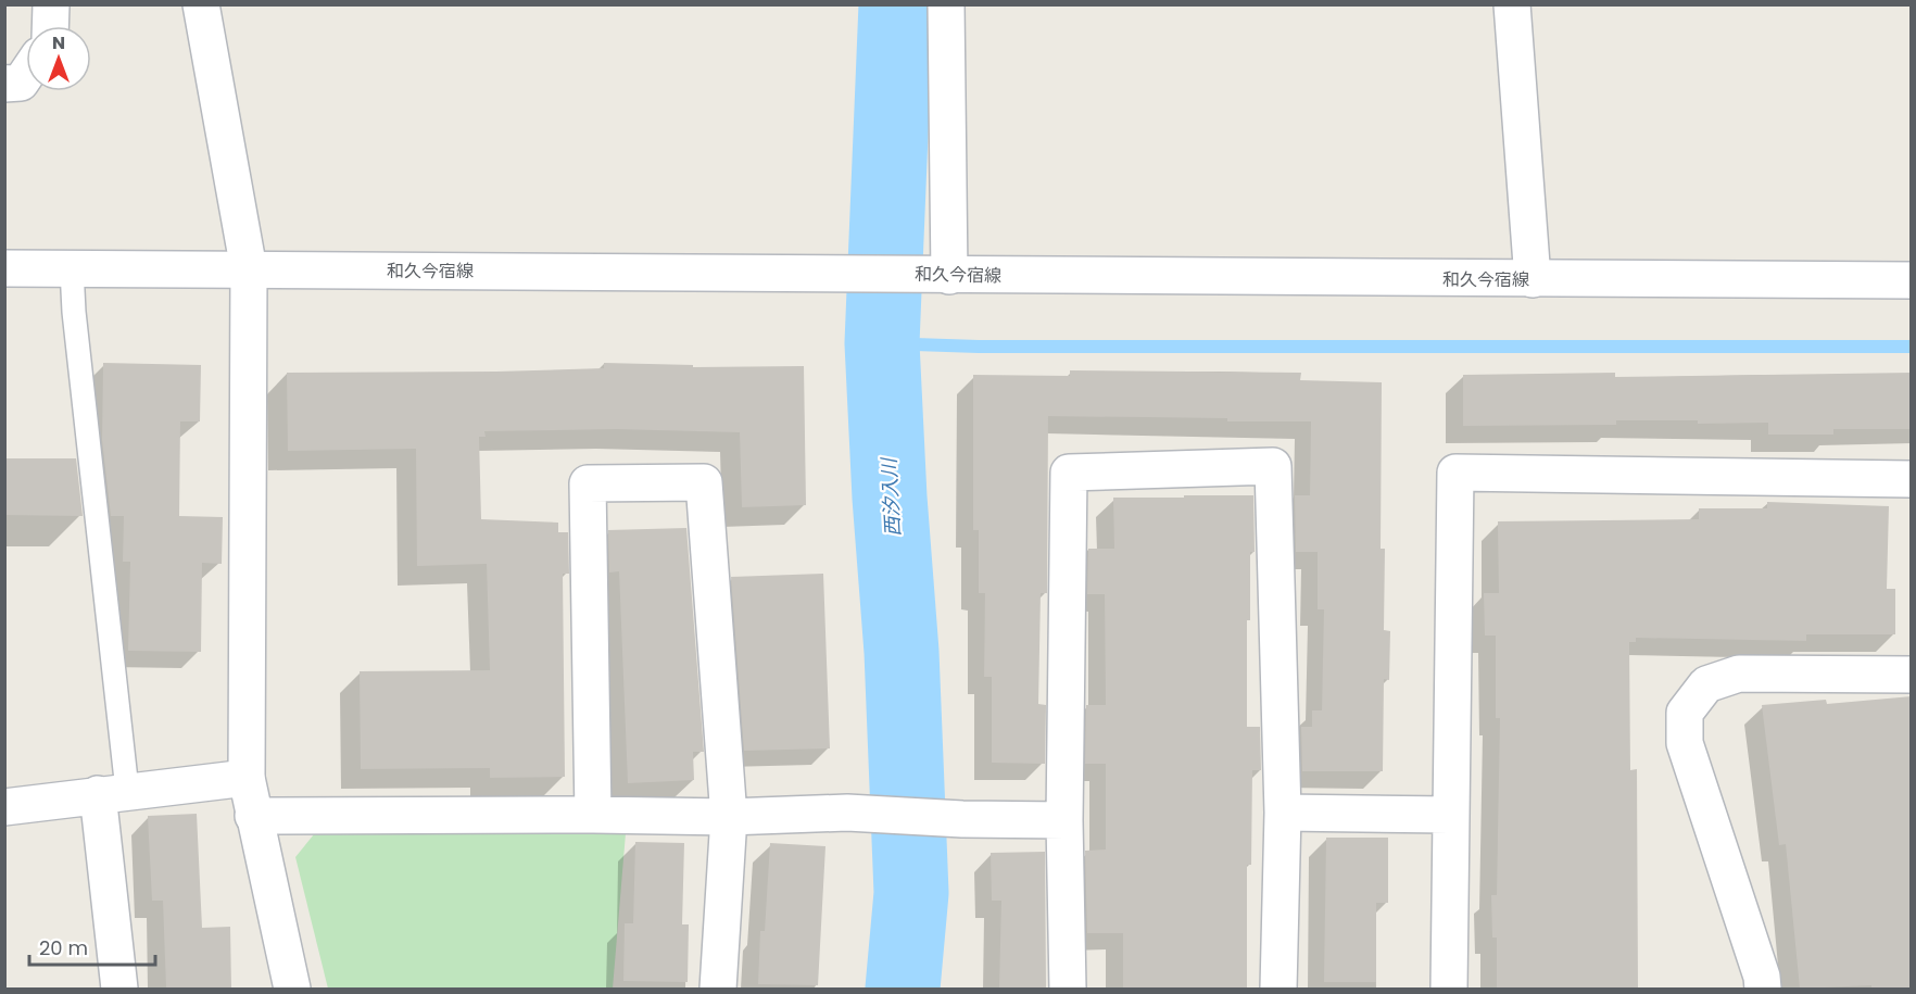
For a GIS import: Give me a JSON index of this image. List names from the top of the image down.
{
  "streets": {
    "street": ["和久今宿線"]
  },
  "water": ["西汐入川"],
  "scale_bar": "20 m",
  "north": "top"
}
